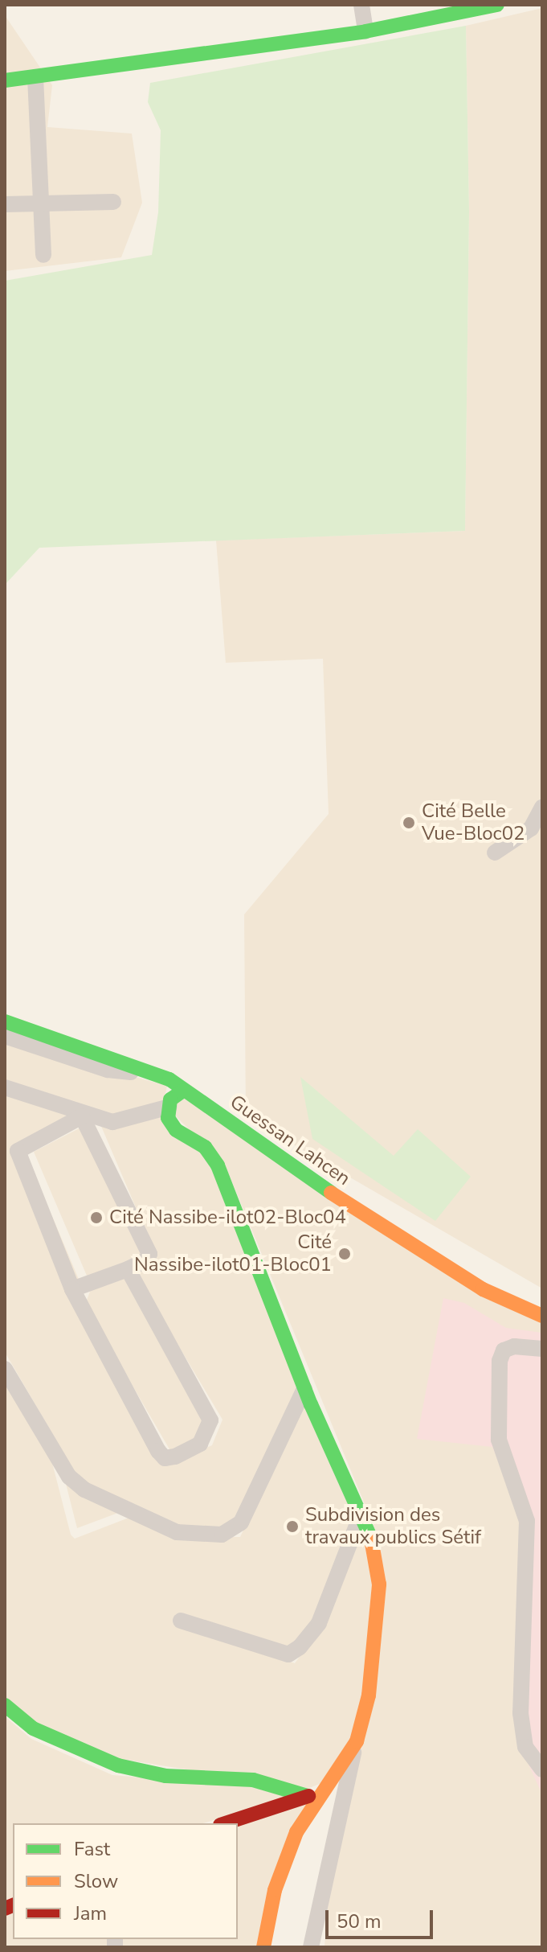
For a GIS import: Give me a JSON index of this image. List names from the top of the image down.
{
  "streets": {
    "street": ["Guessan Lahcen"]
  },
  "places": [
    "Cité Belle Vue-Bloc02",
    "Cité Nassibe-ilot02-Bloc04",
    "Cité Nassibe-ilot01-Bloc01",
    "Subdivision des travaux publics Sétif"
  ],
  "legend": ["Fast", "Slow", "Jam"],
  "scale_bar": "50 m"
}
